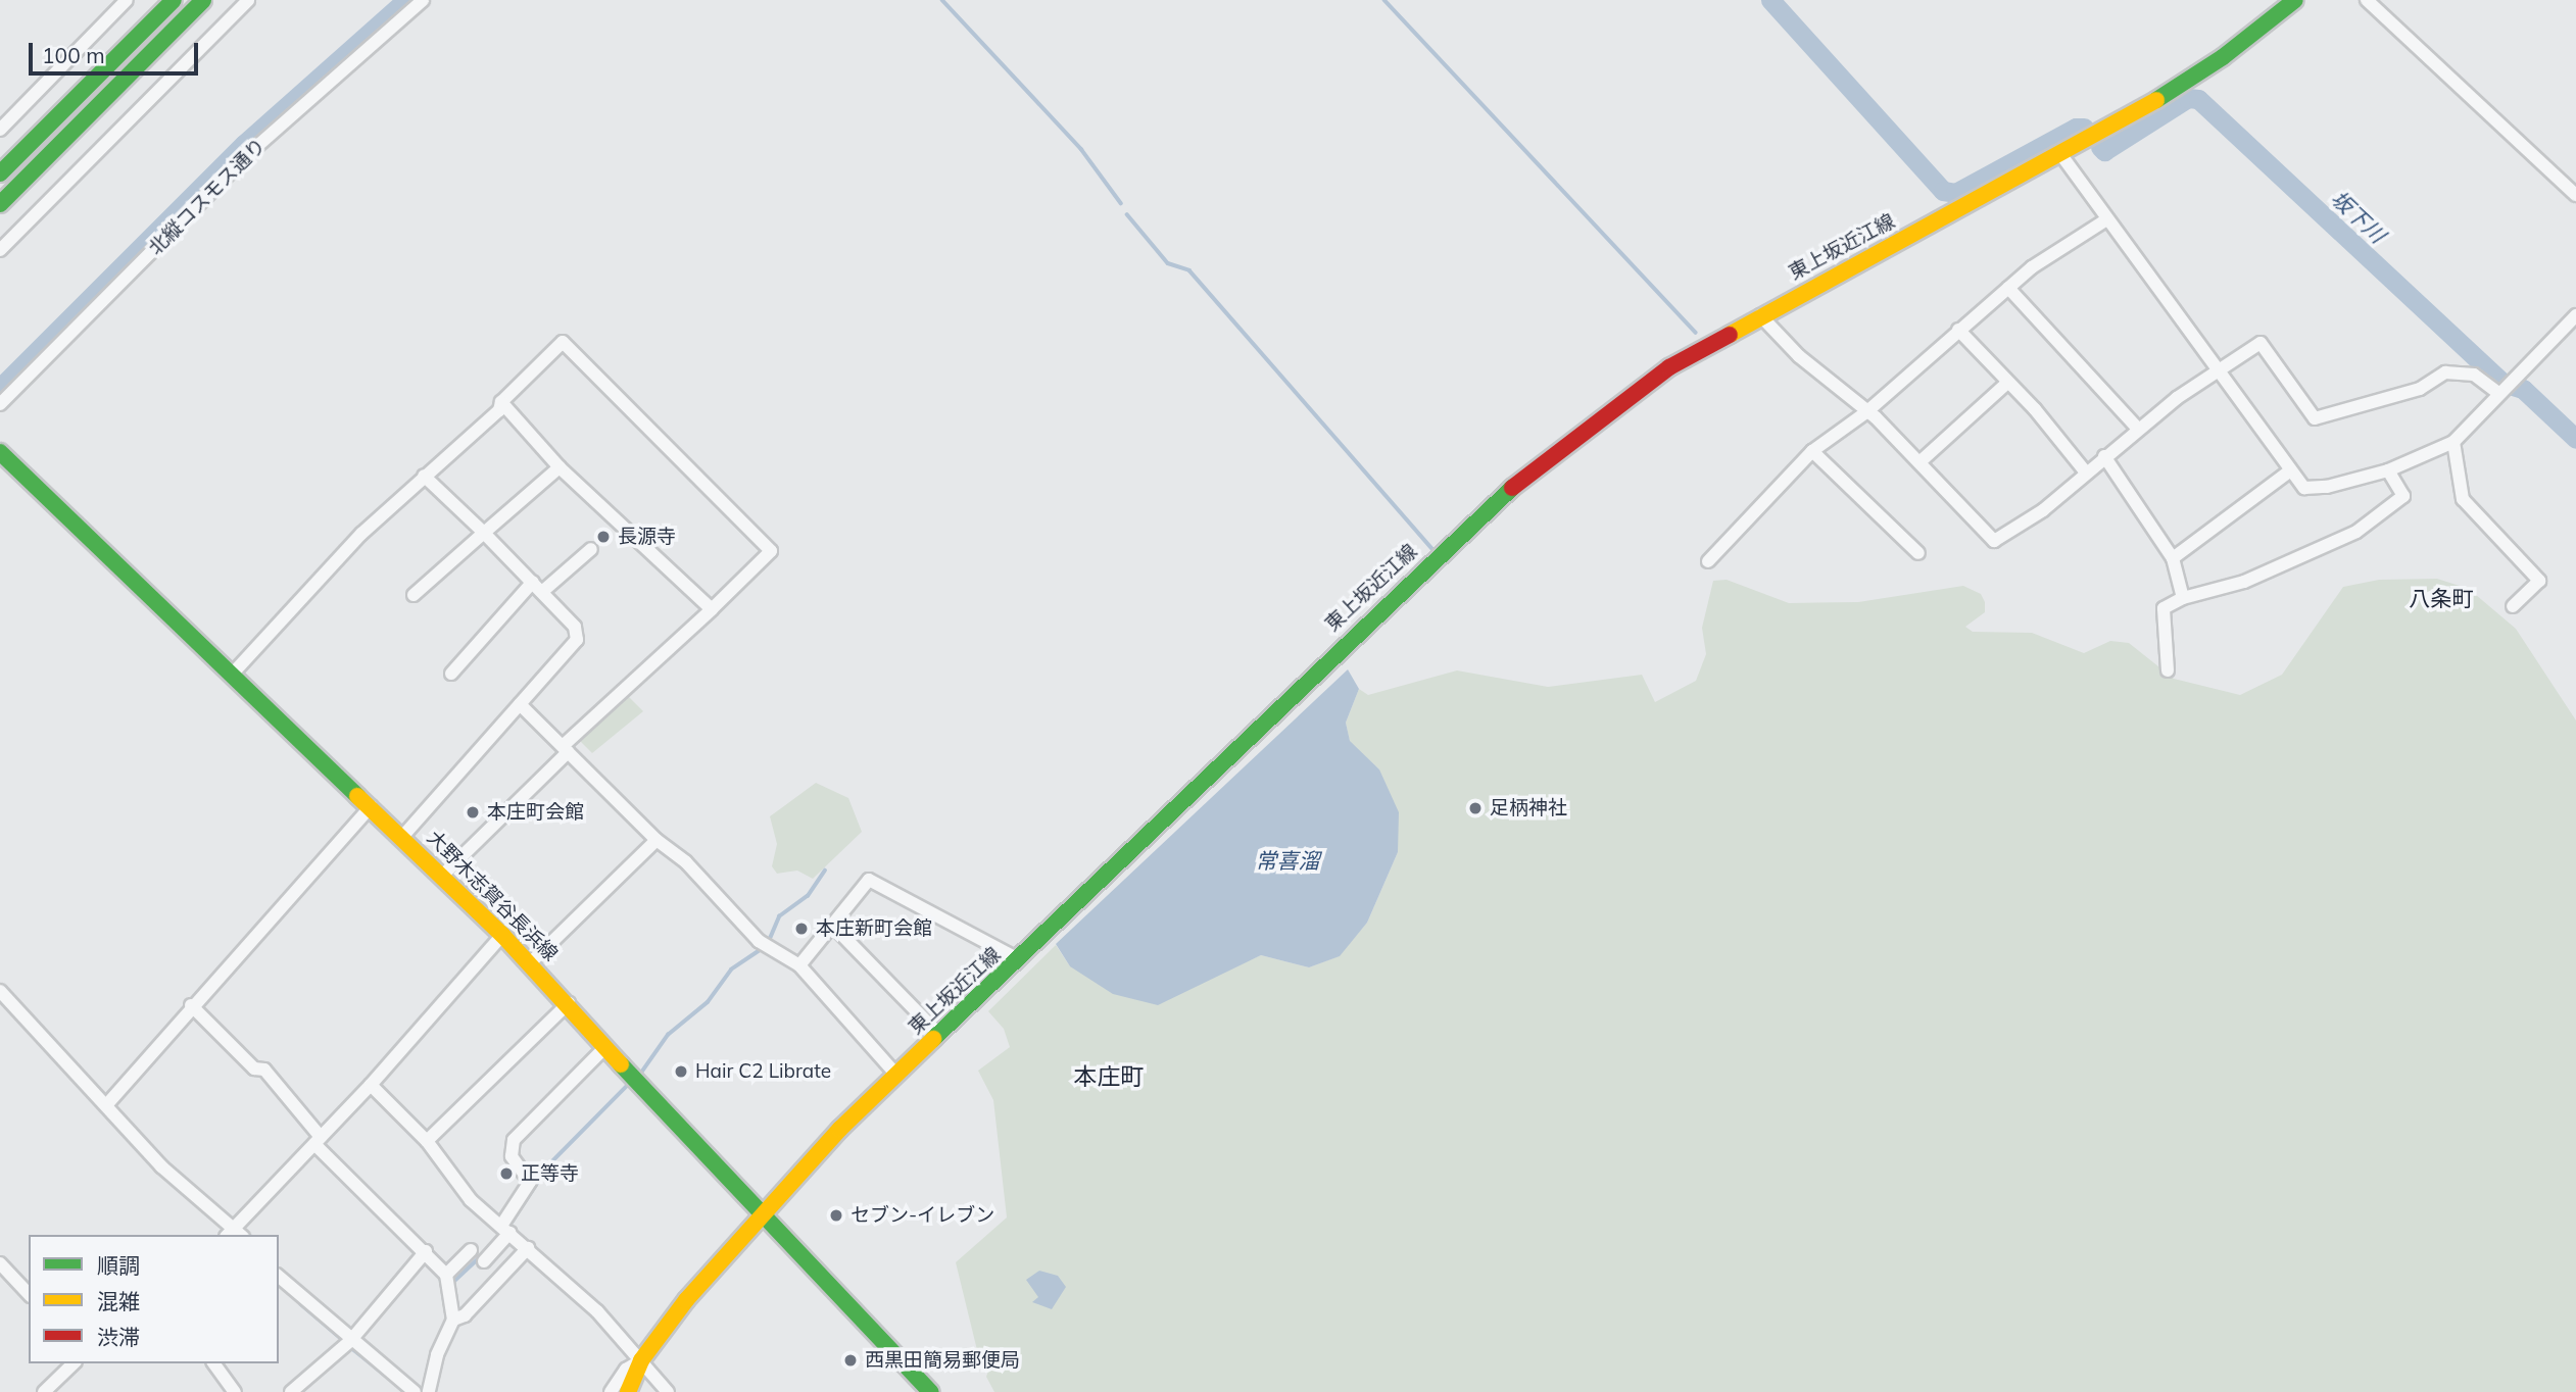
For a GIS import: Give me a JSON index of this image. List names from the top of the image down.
{
  "streets": {
    "main road": ["東上坂近江線", "大野木志賀谷長浜線"],
    "street": ["北縦コスモス通り"]
  },
  "crossings": [
    ["東上坂近江線", "大野木志賀谷長浜線"]
  ],
  "districts": ["八条町", "本庄町"],
  "water": ["坂下川", "常喜溜"],
  "places": [
    "長源寺",
    "足柄神社",
    "本庄町会館",
    "本庄新町会館",
    "Hair C2 Librate",
    "正等寺",
    "セブン-イレブン",
    "西黒田簡易郵便局"
  ],
  "legend": ["順調", "混雑", "渋滞"],
  "scale_bar": "100 m"
}
